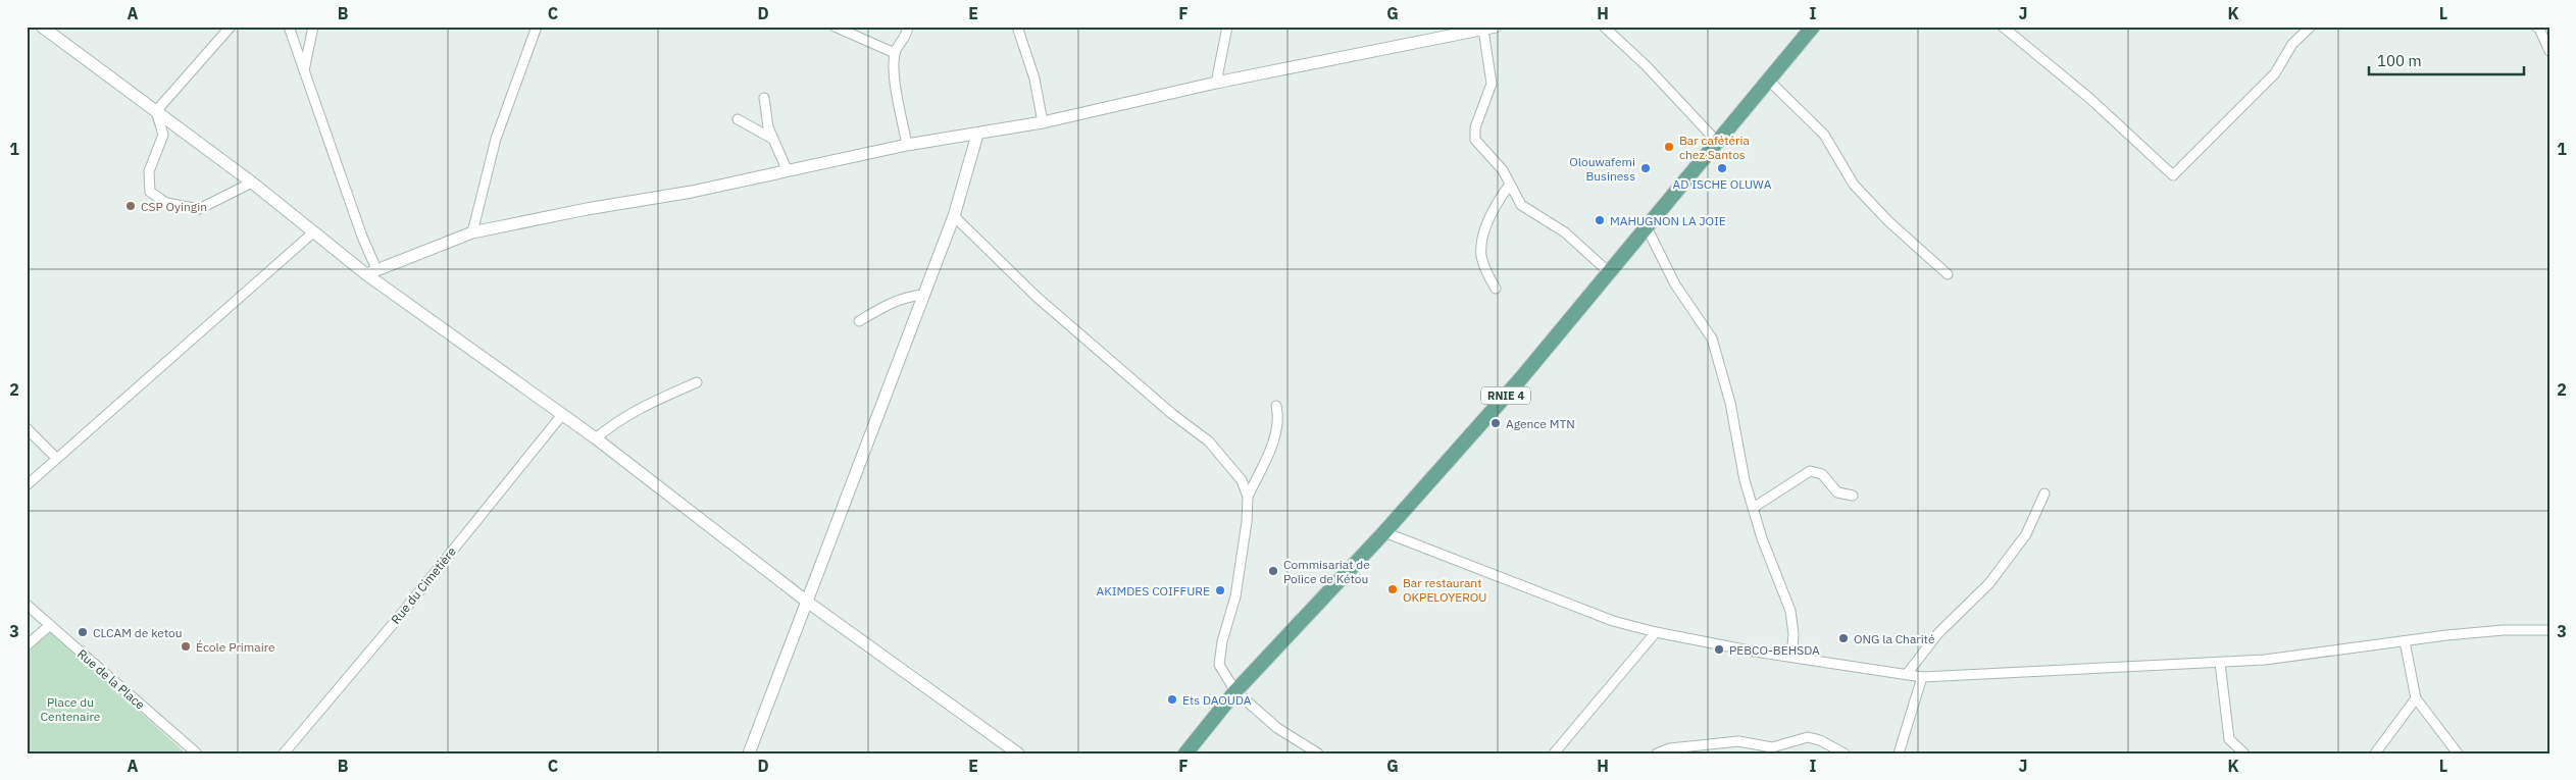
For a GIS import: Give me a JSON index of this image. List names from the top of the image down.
{
  "streets": {
    "main road": ["RNIE 4"],
    "street": ["Rue du Cimetière", "Rue de la Place"]
  },
  "parks": ["Place du Centenaire"],
  "places": [
    "Bar cafétéria chez Santos",
    "Olouwafemi Business",
    "AD ISCHE OLUWA",
    "CSP Oyingin",
    "MAHUGNON LA JOIE",
    "Agence MTN",
    "Commisariat de Police de Kétou",
    "Bar restaurant OKPELOYEROU",
    "AKIMDES COIFFURE",
    "CLCAM de ketou",
    "ONG la Charité",
    "École Primaire",
    "PEBCO-BEHSDA",
    "Ets DAOUDA"
  ],
  "scale_bar": "100 m",
  "grid": {
    "columns": [
      "A",
      "B",
      "C",
      "D",
      "E",
      "F",
      "G",
      "H",
      "I",
      "J",
      "K",
      "L"
    ],
    "rows": ["1", "2", "3"]
  }
}
